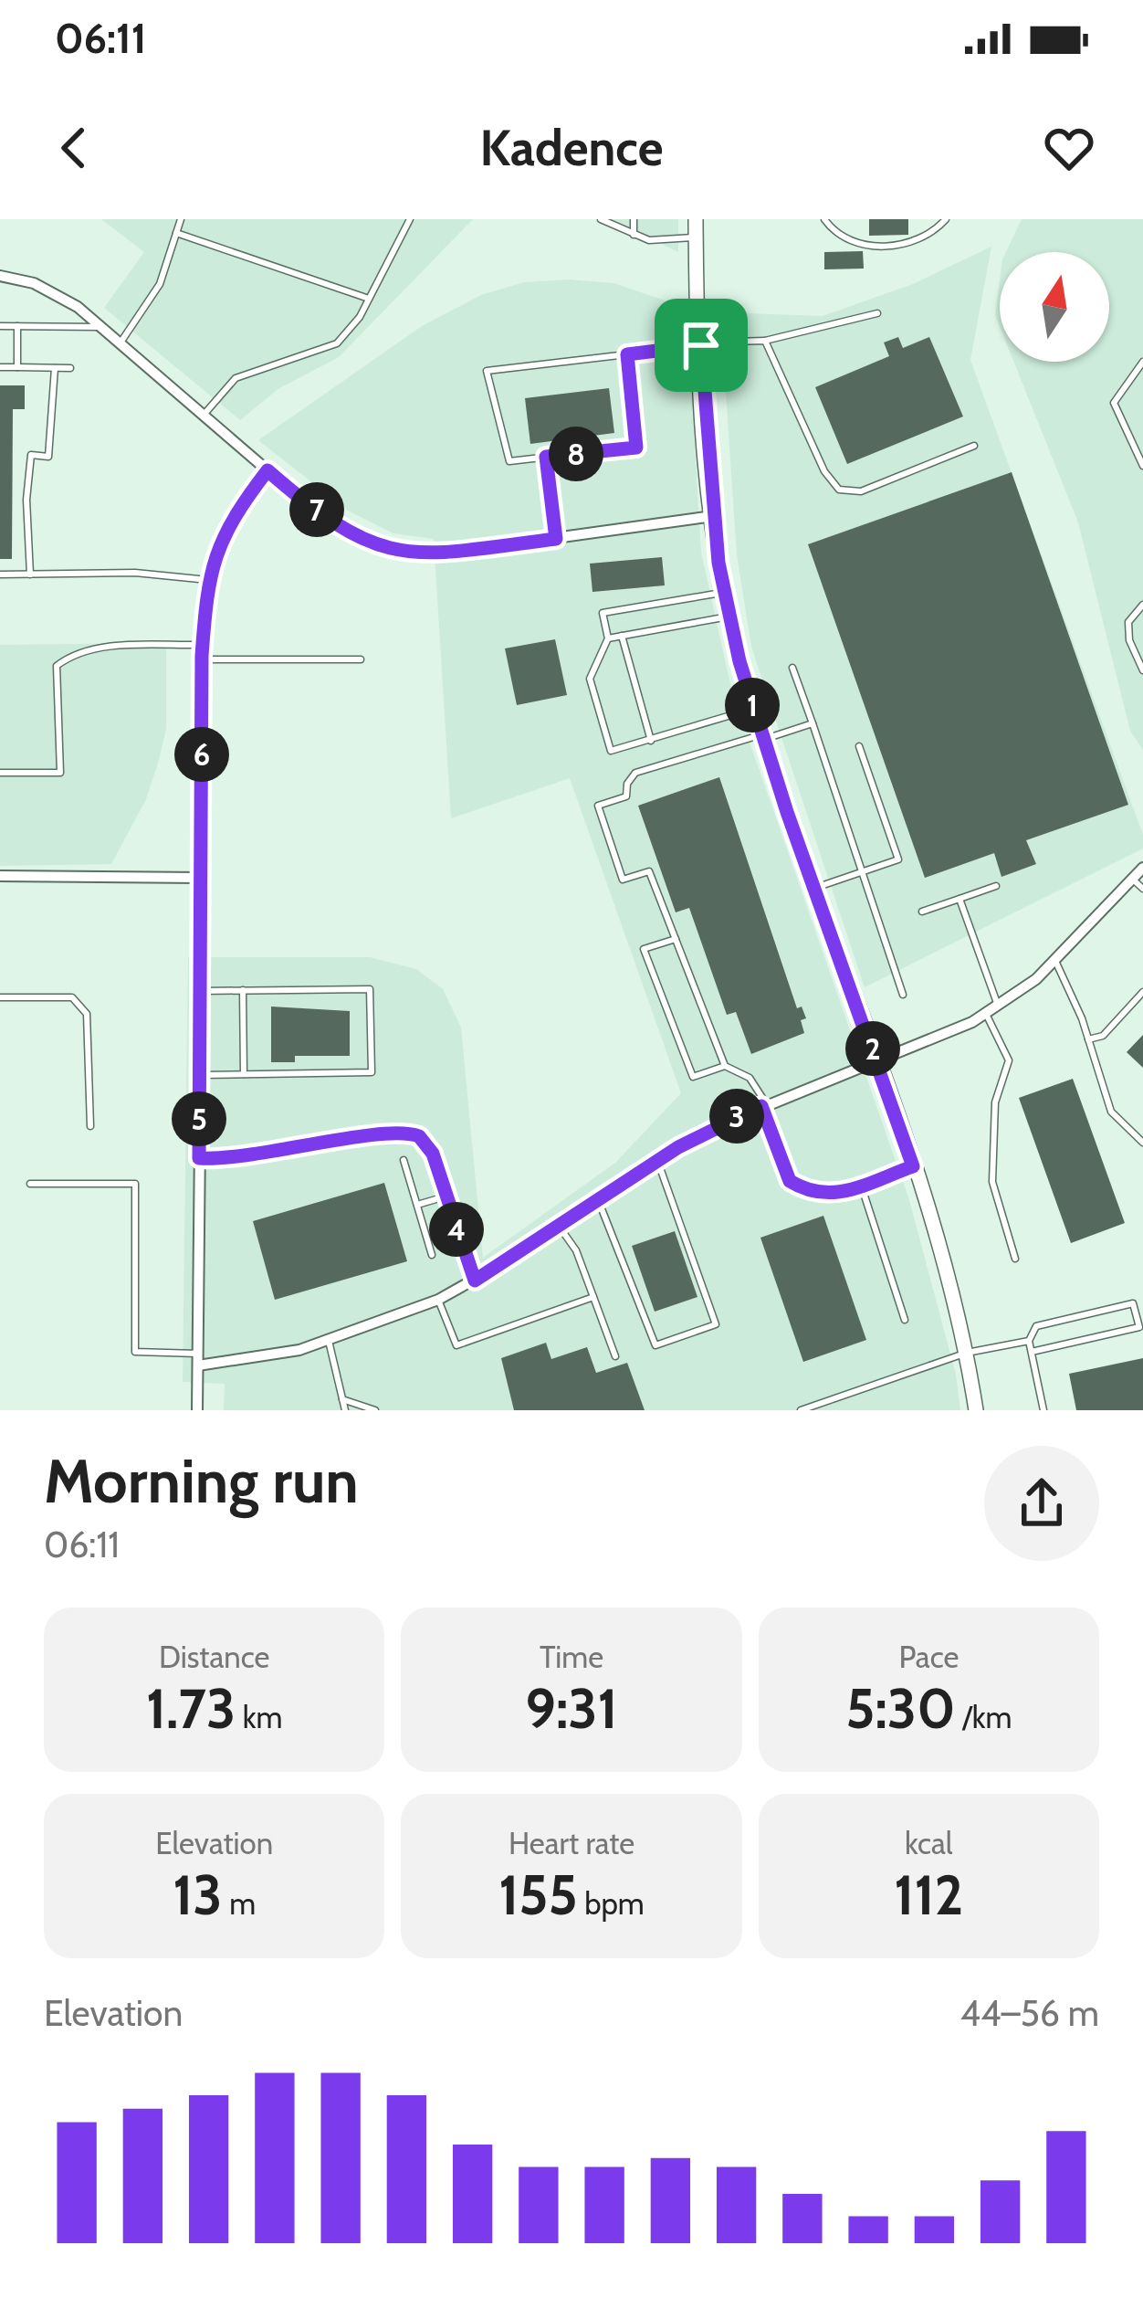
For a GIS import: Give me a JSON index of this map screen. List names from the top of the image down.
{
  "north": "top",
  "page": {
    "status": "06:11",
    "header": "Kadence",
    "pins": [
      "8",
      "7",
      "1",
      "6",
      "2",
      "3",
      "5",
      "4"
    ],
    "heading": ["Morning run", "06:11"],
    "stats": [
      ["Distance", "1.73 km"],
      ["Time", "9:31"],
      ["Pace", "5:30 /km"],
      ["Elevation", "13 m"],
      ["Heart rate", "155 bpm"],
      ["kcal", "112"]
    ],
    "chart": ["Elevation", "44–56 m"]
  }
}
